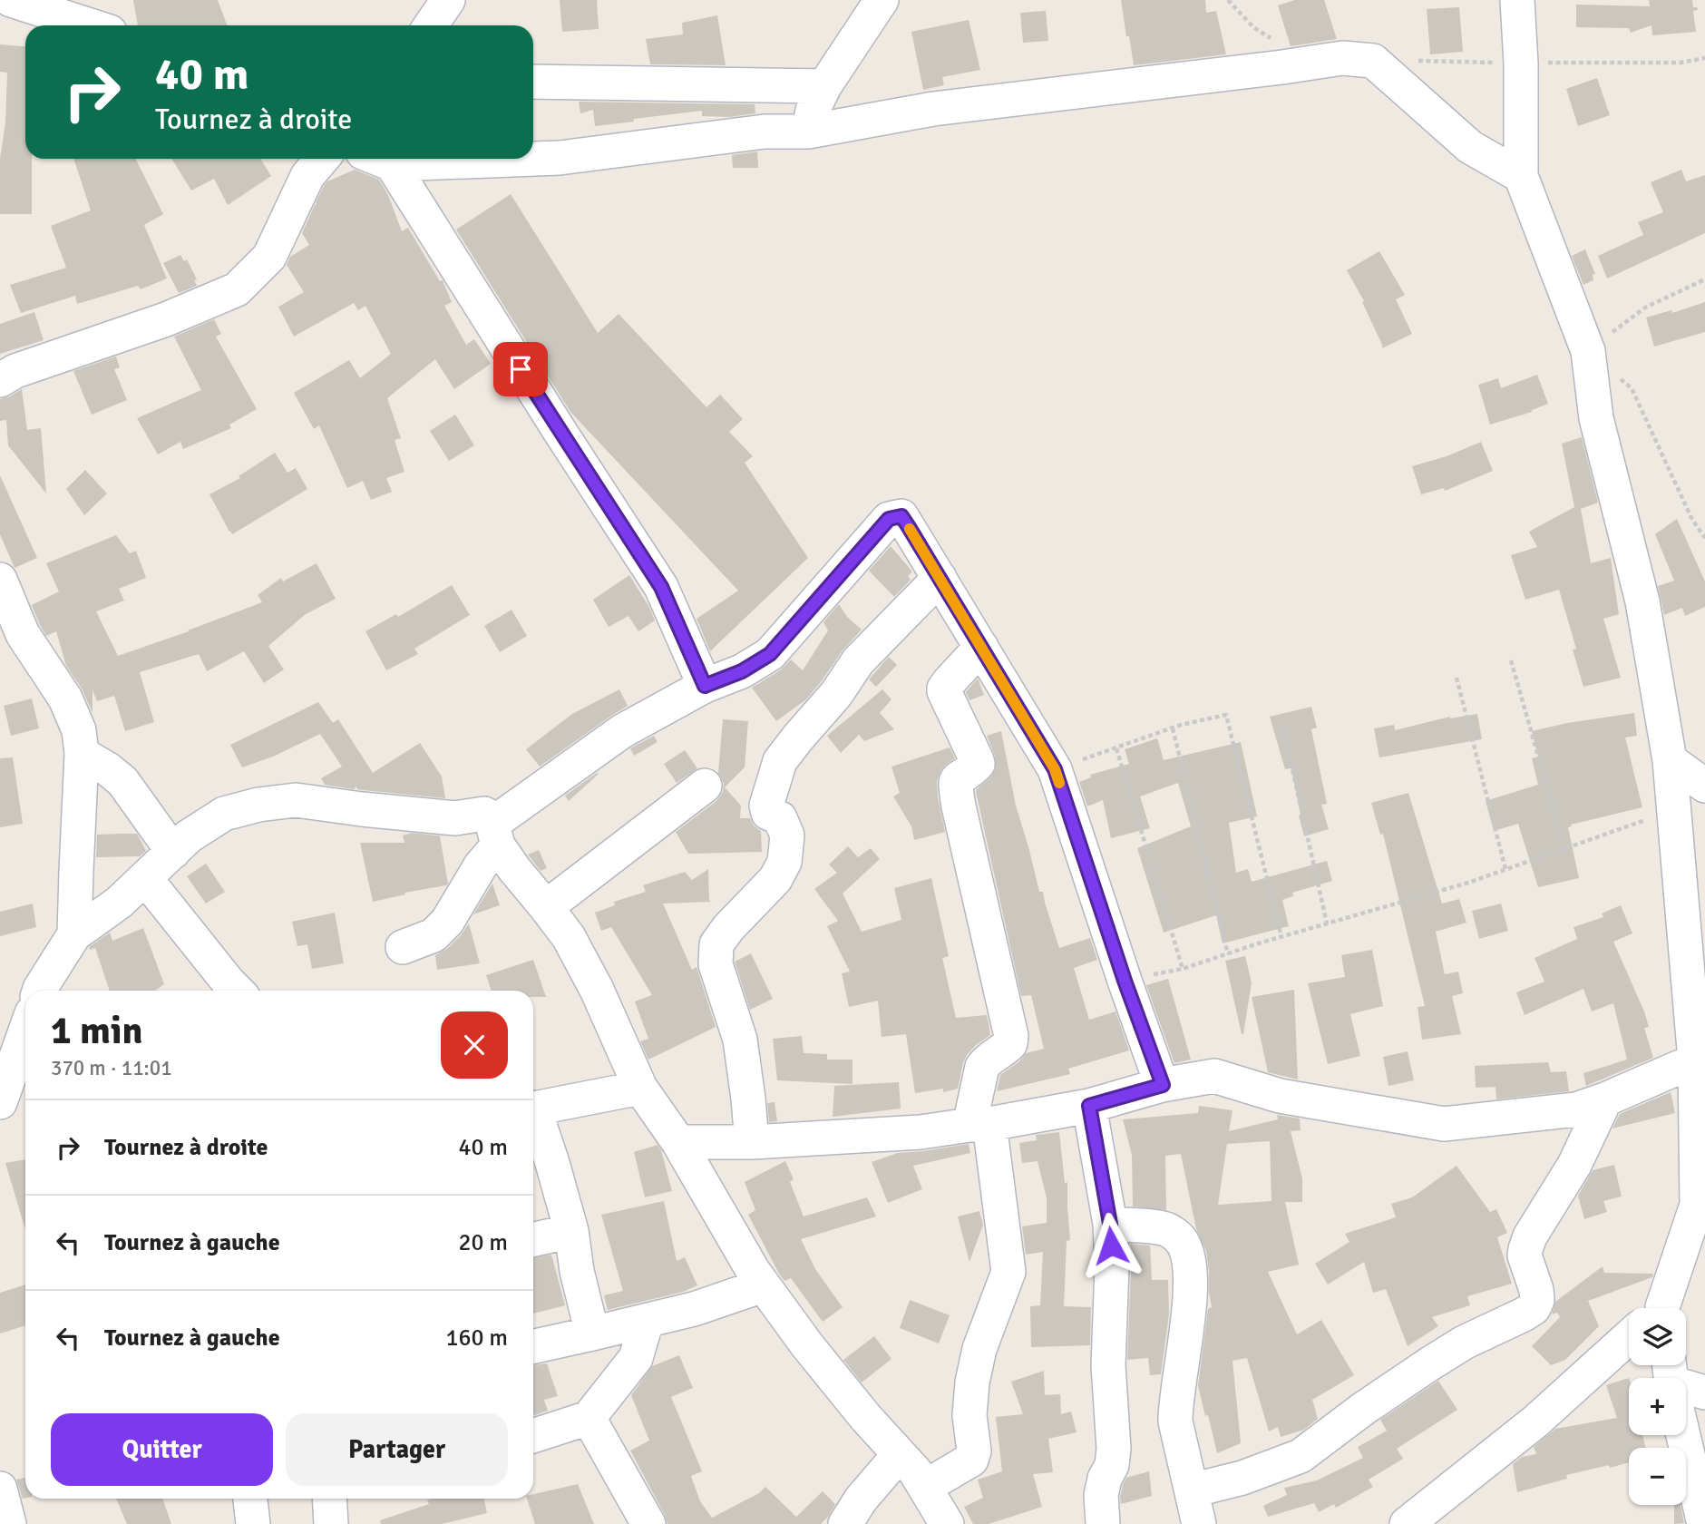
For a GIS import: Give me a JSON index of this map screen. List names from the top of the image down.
{
  "page": {
    "turn": ["40 m", "Tournez à droite"],
    "heading": ["1 min", "370 m · 11:01"],
    "list": [
      {
        "name": "Tournez à droite",
        "value": "40 m"
      },
      {
        "name": "Tournez à gauche",
        "value": "20 m"
      },
      {
        "name": "Tournez à gauche",
        "value": "160 m"
      }
    ],
    "map_buttons": ["+", "−"],
    "buttons": ["Quitter", "Partager"]
  }
}
